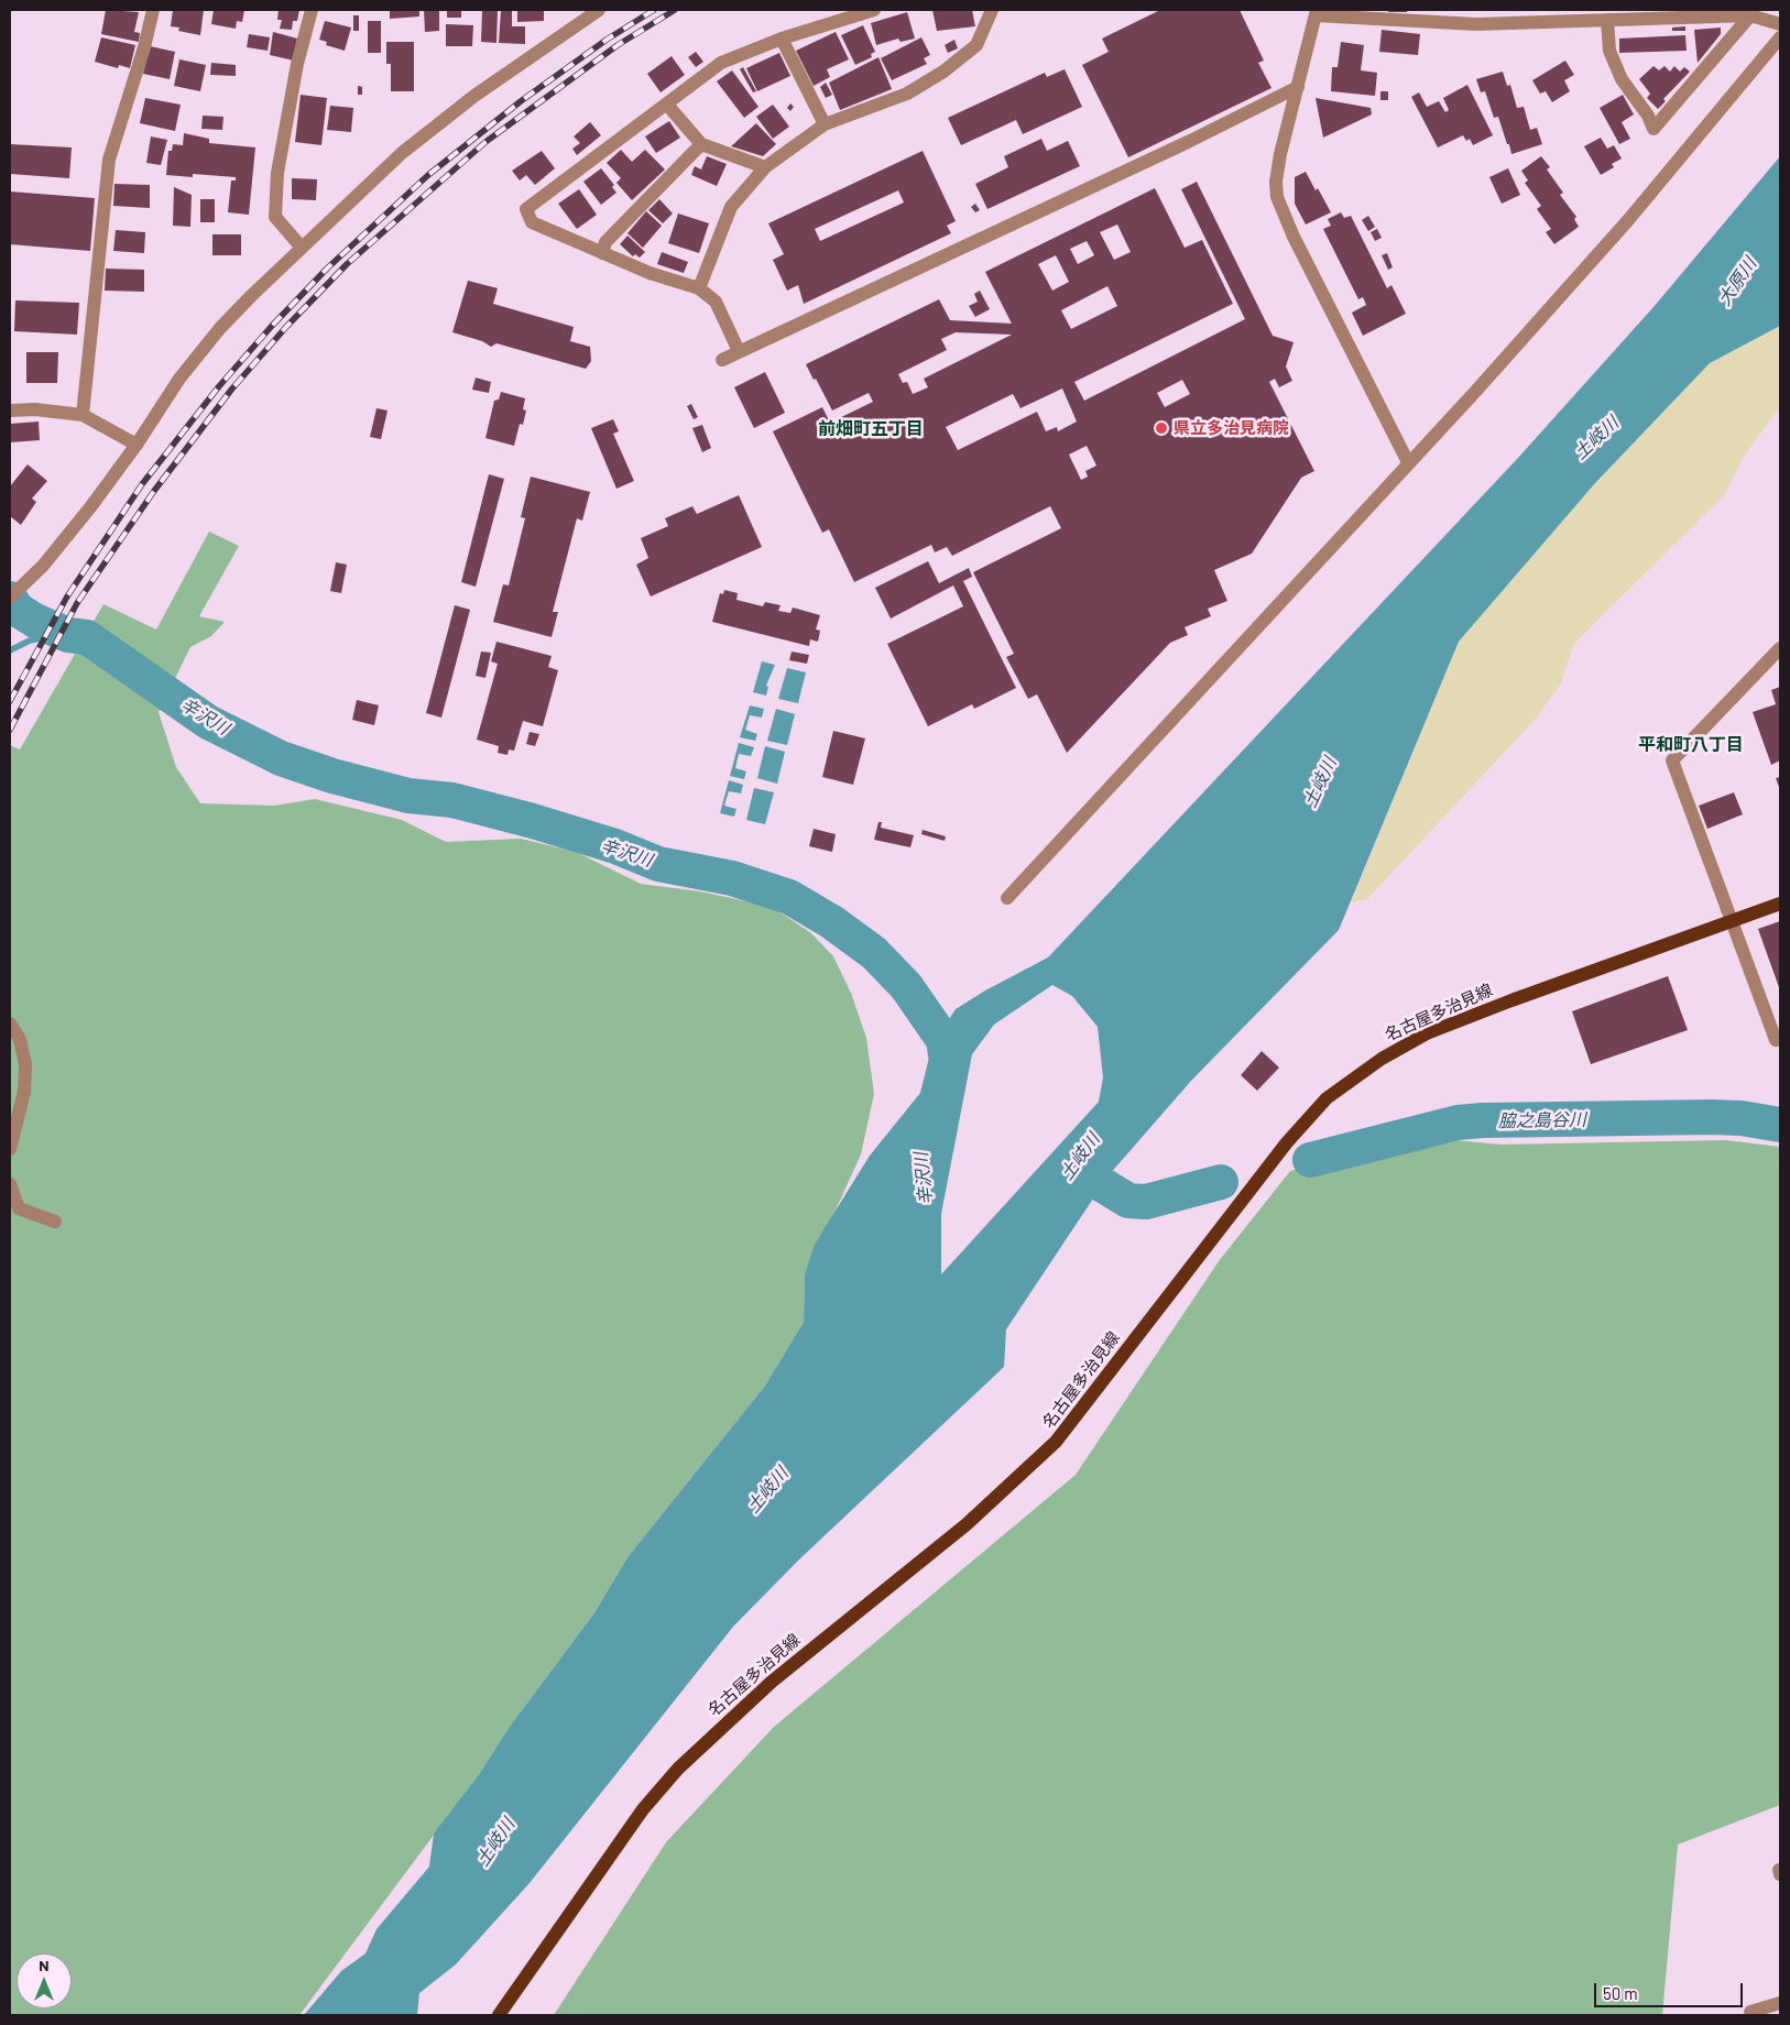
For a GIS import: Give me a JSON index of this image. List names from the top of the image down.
{
  "streets": {
    "main road": ["名古屋多治見線"]
  },
  "districts": ["前畑町五丁目", "平和町八丁目"],
  "water": [
    "大原川",
    "土岐川",
    "辛沢川",
    "脇之島谷川"
  ],
  "places": ["県立多治見病院"],
  "scale_bar": "50 m",
  "north": "top"
}
